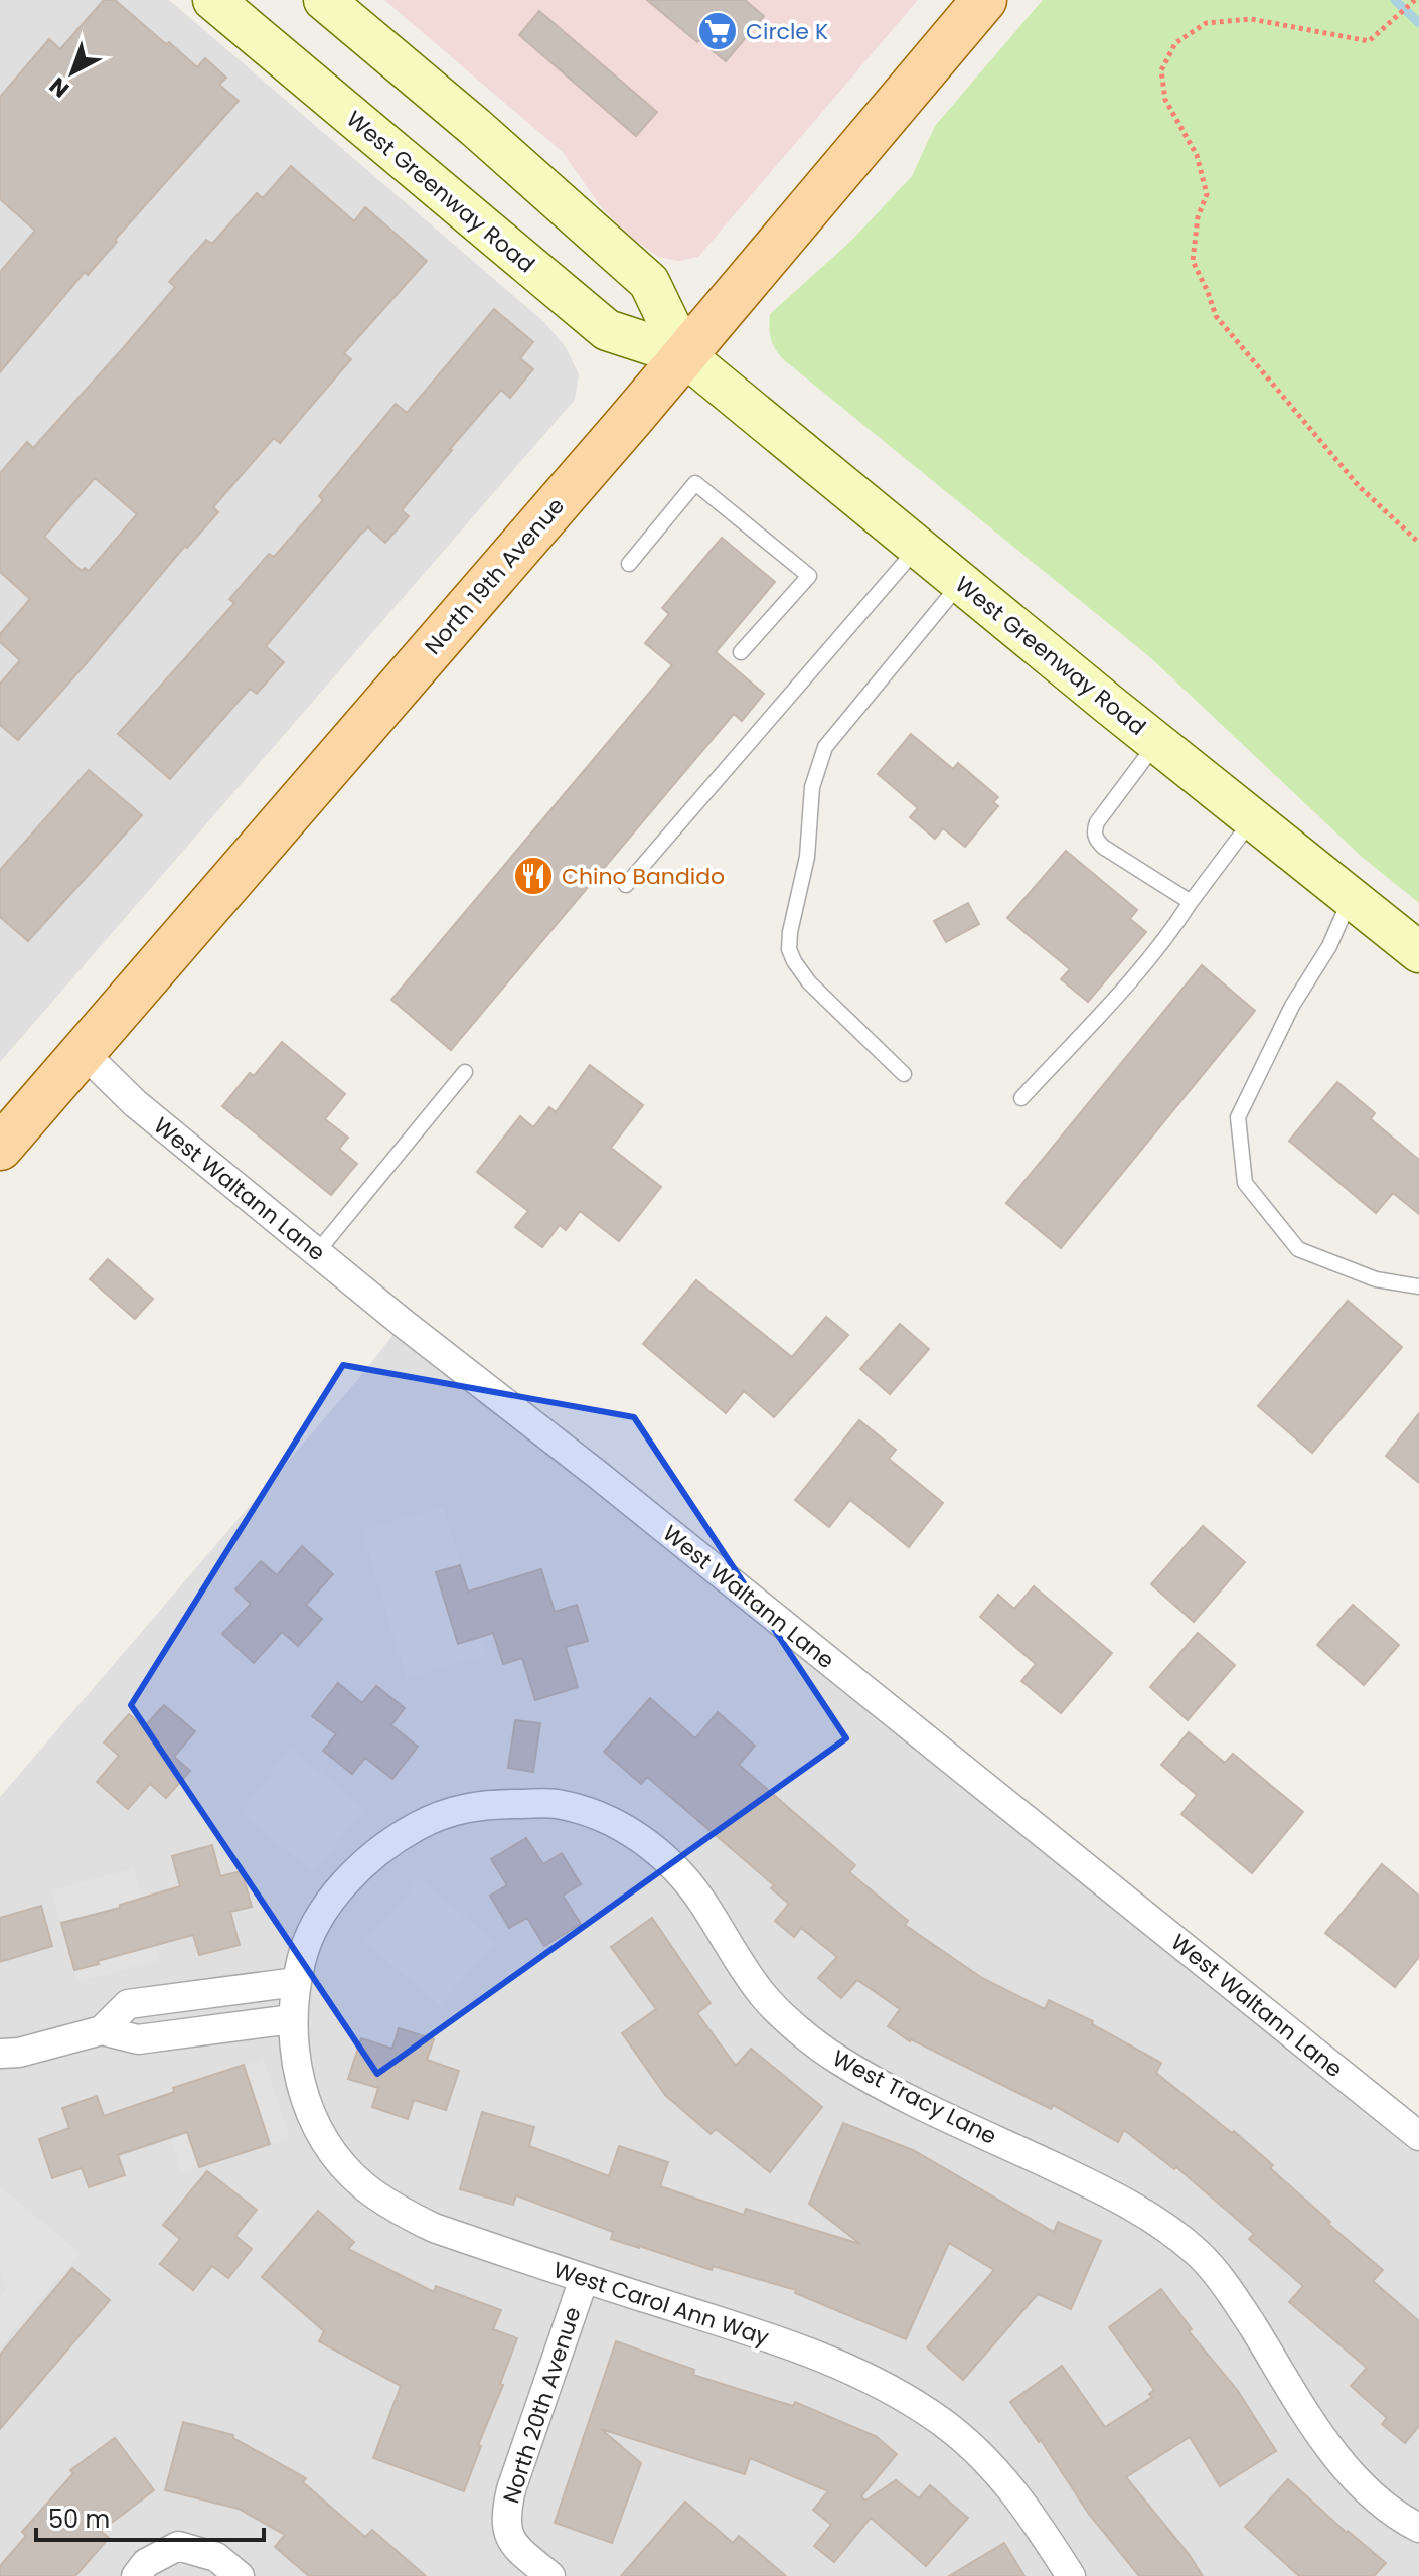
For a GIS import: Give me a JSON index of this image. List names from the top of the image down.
{
  "streets": {
    "main road": ["West Greenway Road", "North 19th Avenue"],
    "street": [
      "West Waltann Lane",
      "West Tracy Lane",
      "West Carol Ann Way",
      "North 20th Avenue"
    ]
  },
  "crossings": [
    ["West Greenway Road", "North 19th Avenue"],
    ["North 19th Avenue", "West Waltann Lane"],
    ["West Tracy Lane", "West Carol Ann Way"],
    ["West Carol Ann Way", "North 20th Avenue"]
  ],
  "places": {
    "supermarket": ["Circle K"],
    "restaurant": ["Chino Bandido"]
  },
  "scale_bar": "50 m",
  "north": "bottom left"
}
